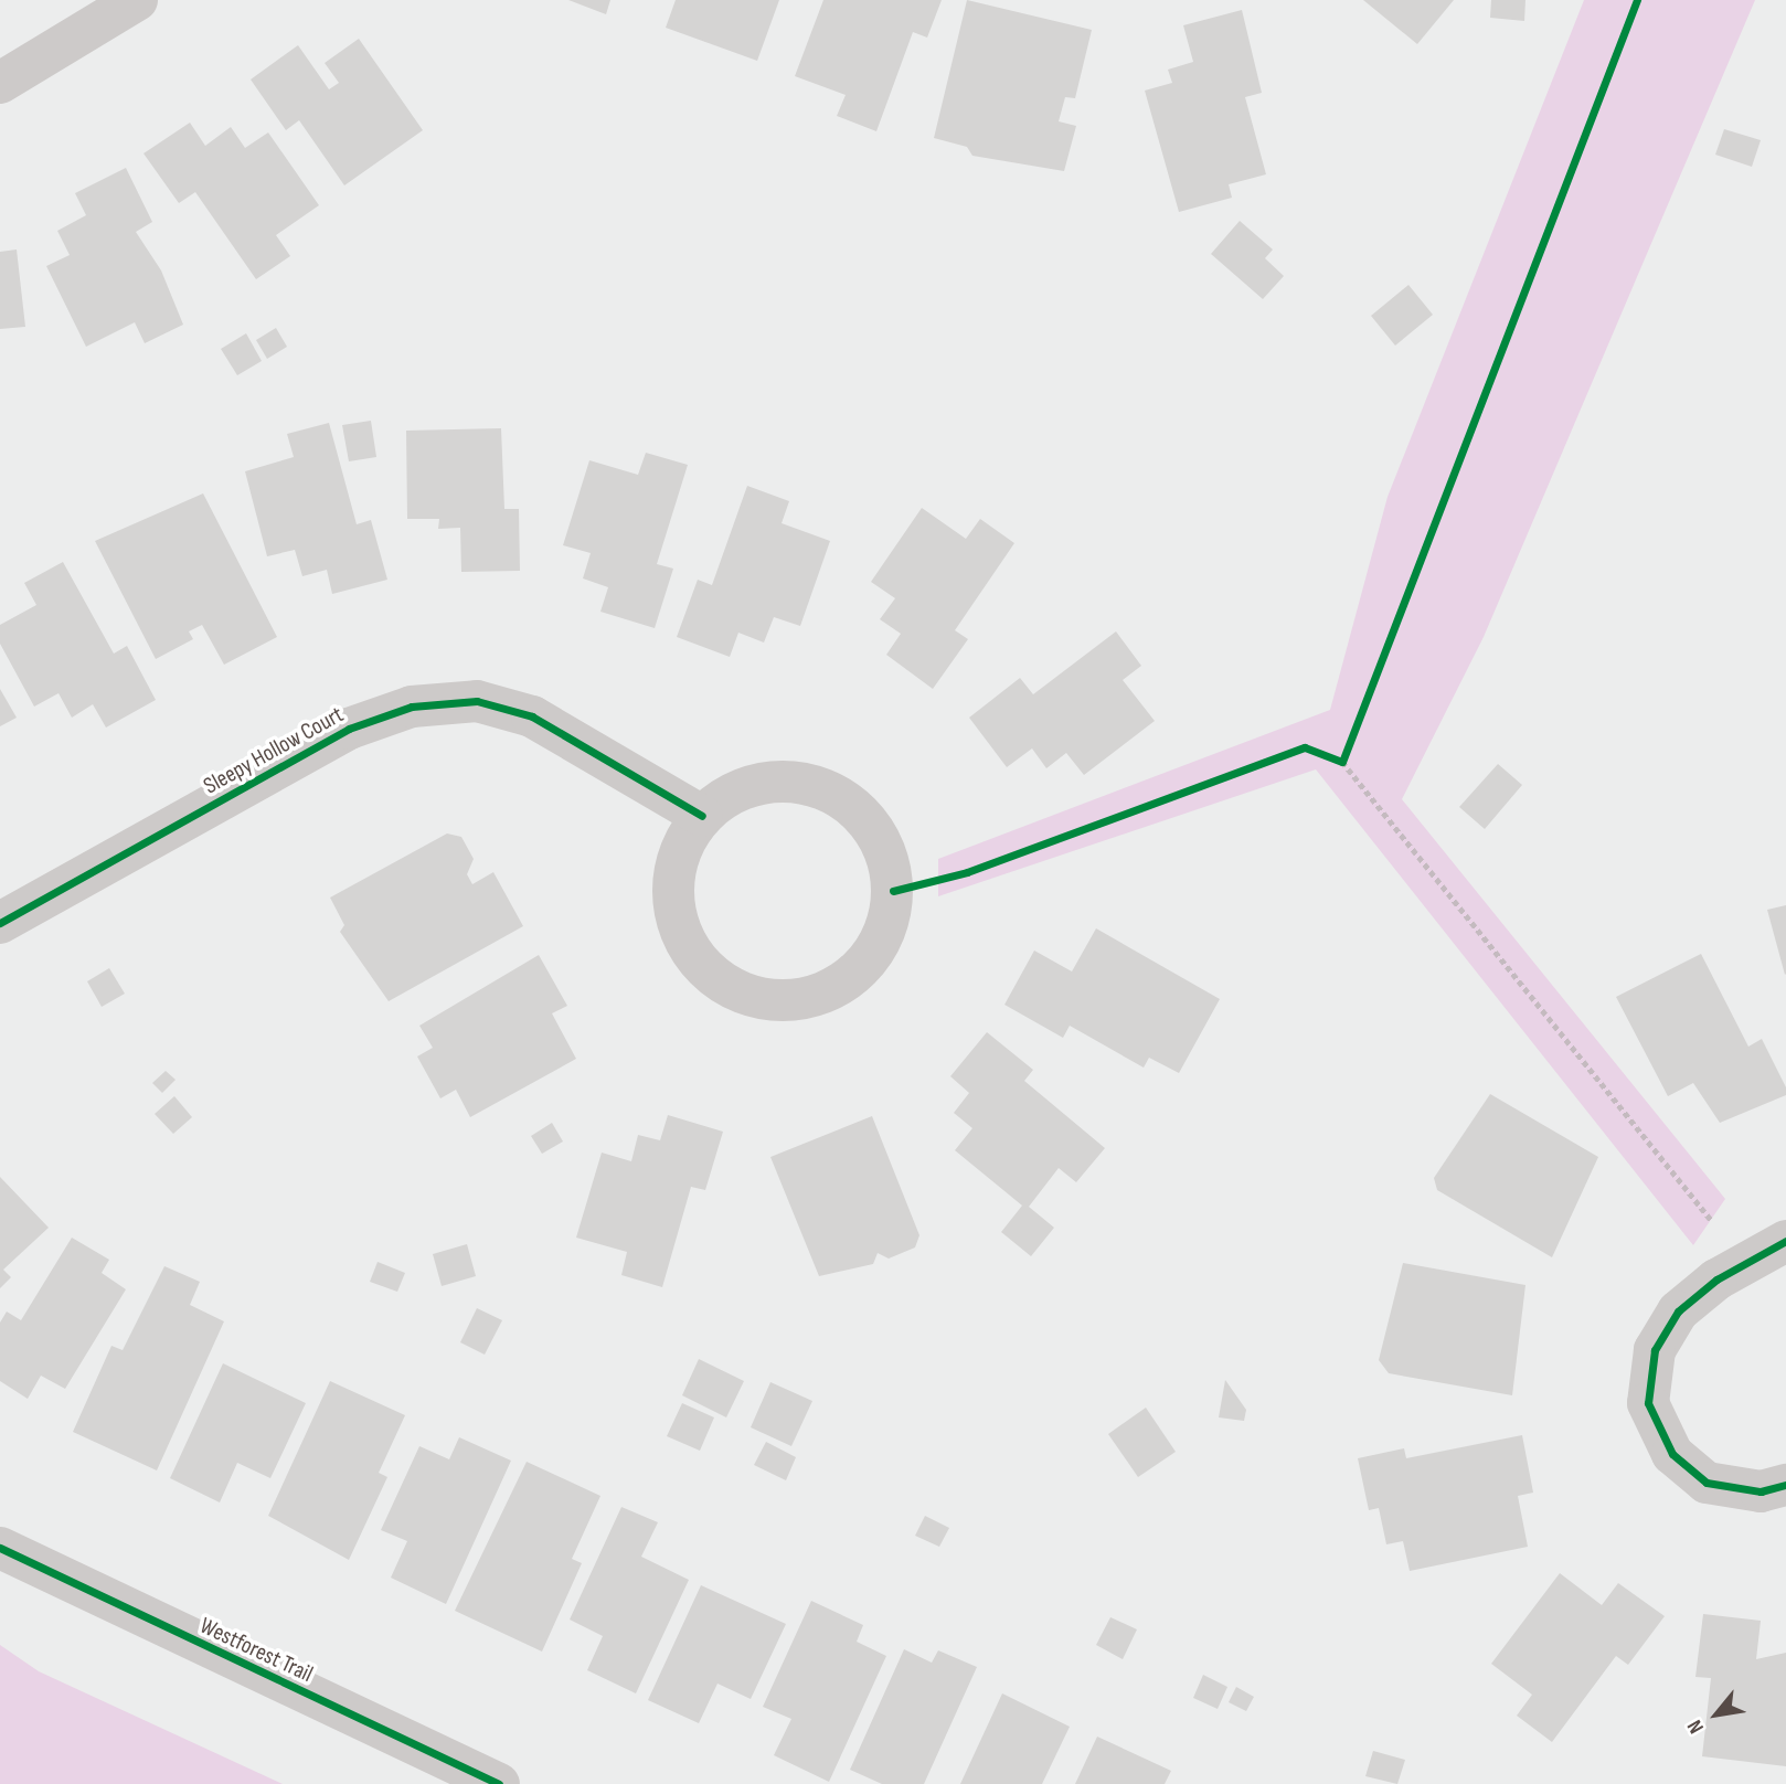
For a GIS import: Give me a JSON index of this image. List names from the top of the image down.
{
  "streets": {
    "street": ["Sleepy Hollow Court", "Westforest Trail"]
  },
  "north": "bottom left"
}
